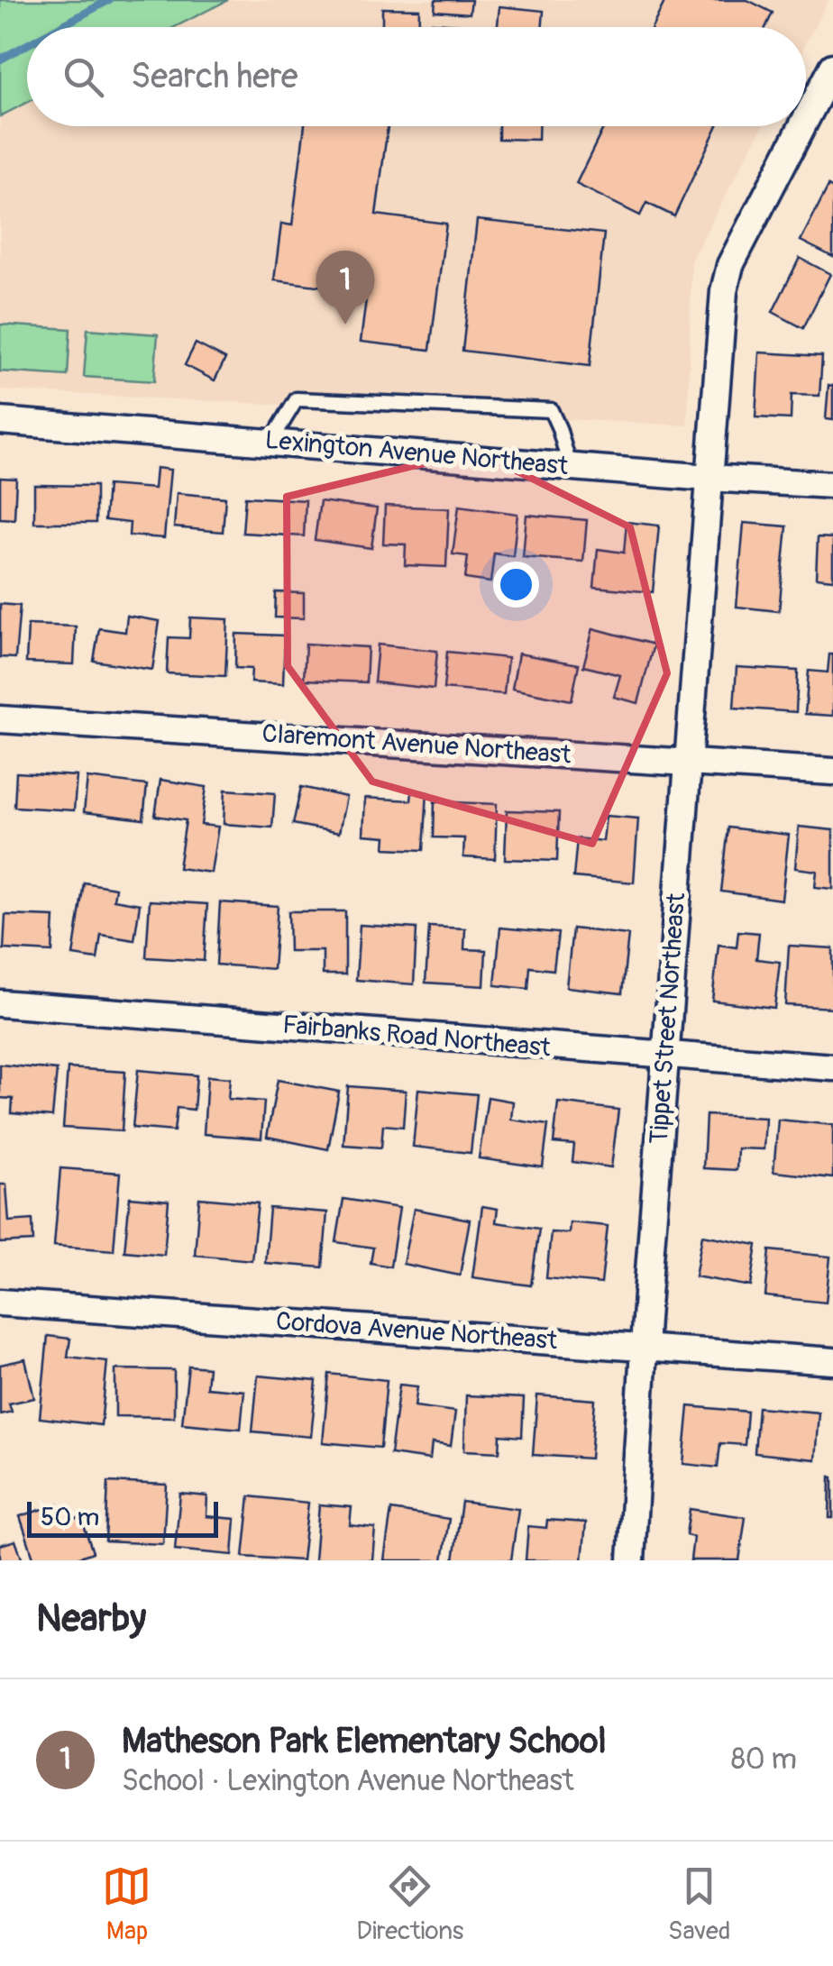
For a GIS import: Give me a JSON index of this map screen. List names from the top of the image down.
{
  "streets": {
    "street": [
      "Lexington Avenue Northeast",
      "Claremont Avenue Northeast",
      "Tippet Street Northeast",
      "Fairbanks Road Northeast",
      "Cordova Avenue Northeast"
    ]
  },
  "crossings": [
    ["Lexington Avenue Northeast", "Tippet Street Northeast"],
    ["Claremont Avenue Northeast", "Tippet Street Northeast"],
    ["Tippet Street Northeast", "Fairbanks Road Northeast"],
    ["Tippet Street Northeast", "Cordova Avenue Northeast"]
  ],
  "scale_bar": "50 m",
  "page": {
    "search": "Search here",
    "pins": "1",
    "scale": "50 m",
    "heading": "Nearby",
    "list": [
      {
        "mark": "1",
        "name": "Matheson Park Elementary School",
        "note": "School · Lexington Avenue Northeast",
        "value": "80 m"
      }
    ],
    "nav": ["Map", "Directions", "Saved"]
  }
}
